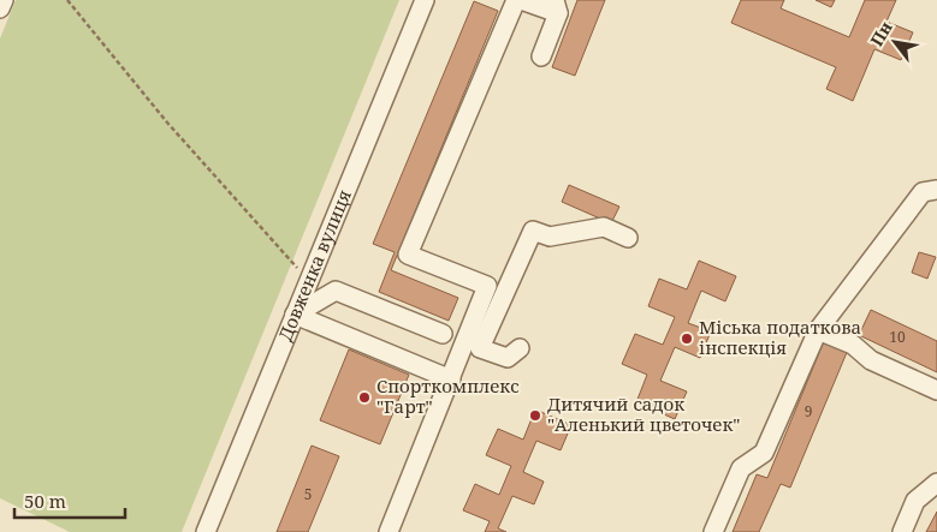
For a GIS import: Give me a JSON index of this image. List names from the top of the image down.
{
  "streets": {
    "street": ["Довженка вулиця"]
  },
  "places": ["Міська податкова інспекція", "Спорткомплекс \"Гарт\"", "Дитячий садок \"Аленький цветочек\""],
  "house_numbers": ["10", "9", "5"],
  "scale_bar": "50 m",
  "north": "top left"
}
